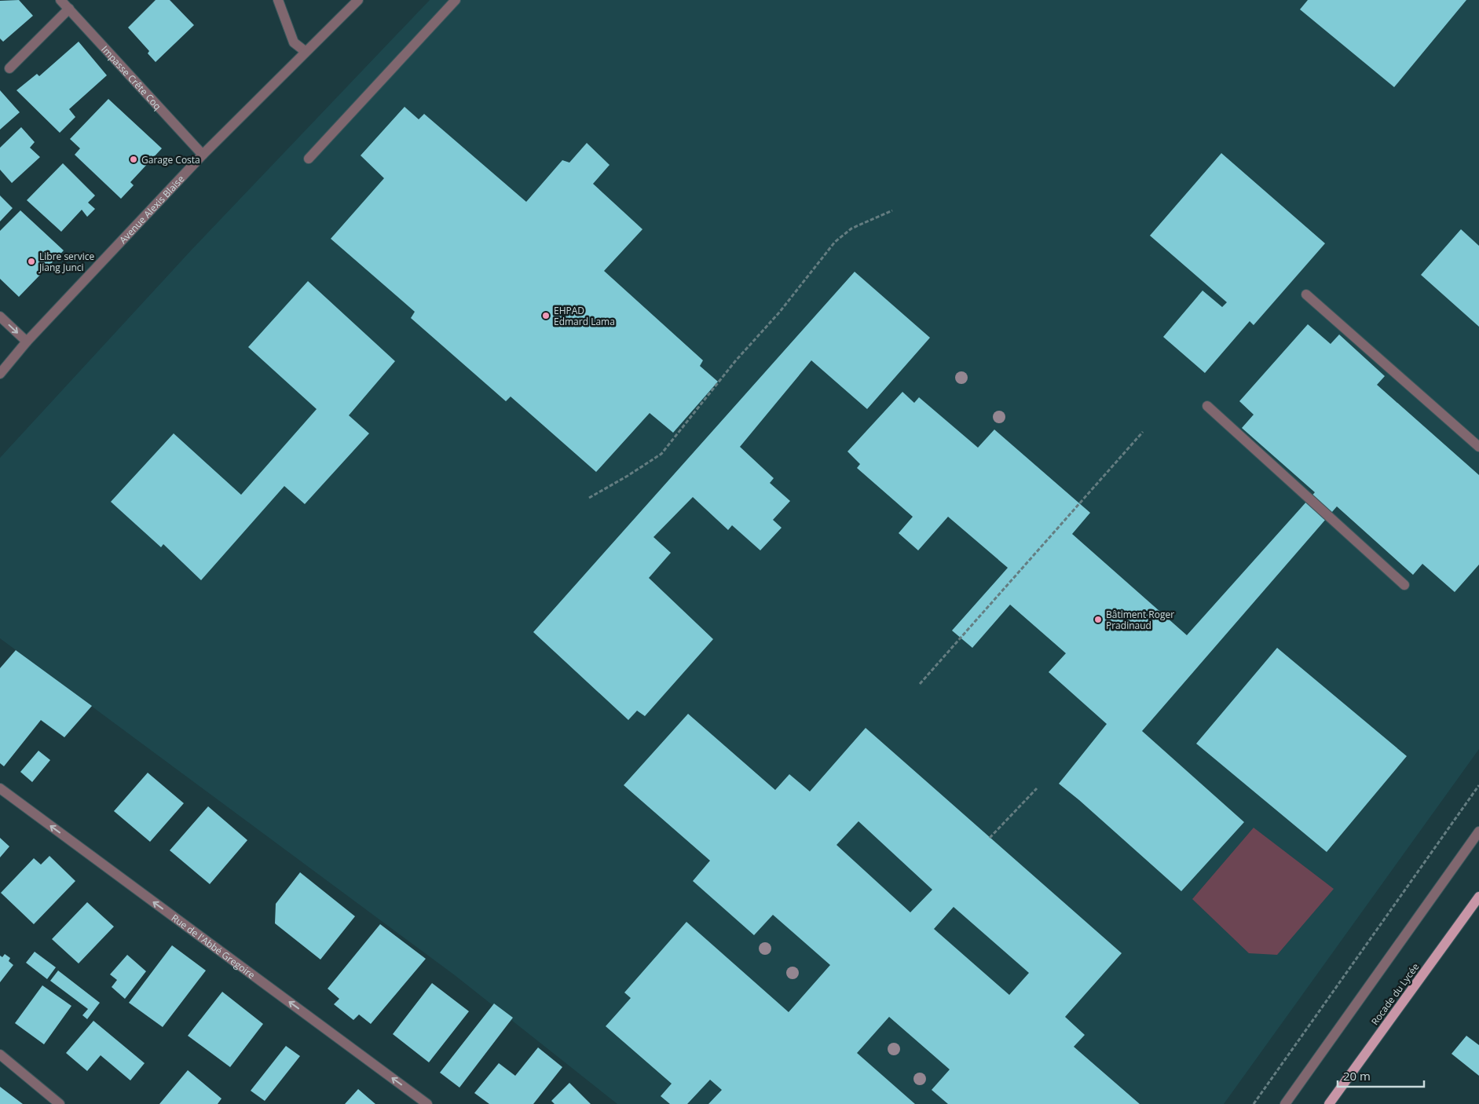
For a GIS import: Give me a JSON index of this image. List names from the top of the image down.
{
  "streets": {
    "main road": ["Rocade du Lycée"],
    "street": ["Impasse Crête Coq", "Avenue Alexis Blaise", "Rue de l'Abbé Gregoire"]
  },
  "crossings": [
    ["Impasse Crête Coq", "Avenue Alexis Blaise"]
  ],
  "one_way": ["Rue de l'Abbé Gregoire"],
  "places": [
    "Garage Costa",
    "Libre service Jiang Junci",
    "EHPAD Edmard Lama",
    "Bâtiment Roger Pradinaud"
  ],
  "scale_bar": "20 m"
}
